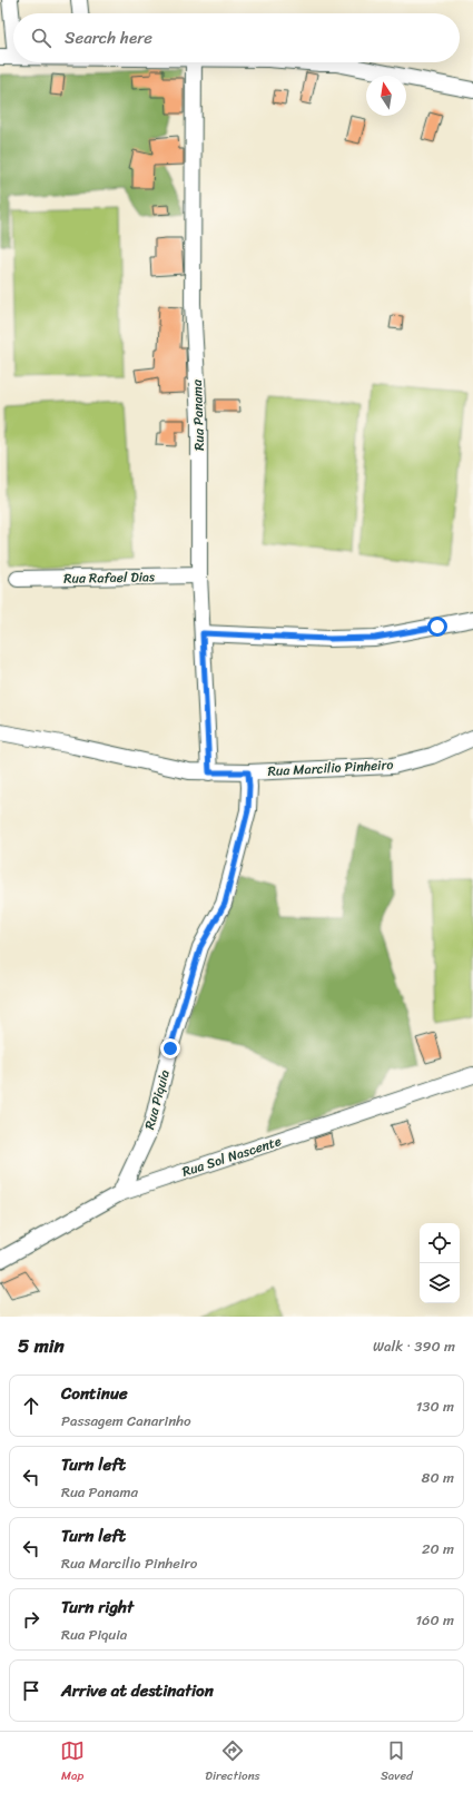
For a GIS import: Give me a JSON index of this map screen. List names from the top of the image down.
{
  "streets": {
    "street": [
      "Rua Panama",
      "Rua Rafael Dias",
      "Rua Marcilio Pinheiro",
      "Rua Piquia",
      "Rua Sol Nascente"
    ]
  },
  "crossings": [
    ["Rua Panama", "Rua Rafael Dias"],
    ["Rua Panama", "Rua Marcilio Pinheiro"],
    ["Rua Marcilio Pinheiro", "Rua Piquia"],
    ["Rua Piquia", "Rua Sol Nascente"]
  ],
  "north": "top",
  "page": {
    "search": "Search here",
    "heading": ["5 min", "Walk · 390 m"],
    "list": [
      ["Continue", "Passagem Canarinho", "130 m"],
      ["Turn left", "Rua Panama", "80 m"],
      ["Turn left", "Rua Marcilio Pinheiro", "20 m"],
      ["Turn right", "Rua Piquia", "160 m"],
      "Arrive at destination"
    ],
    "nav": ["Map", "Directions", "Saved"]
  }
}
